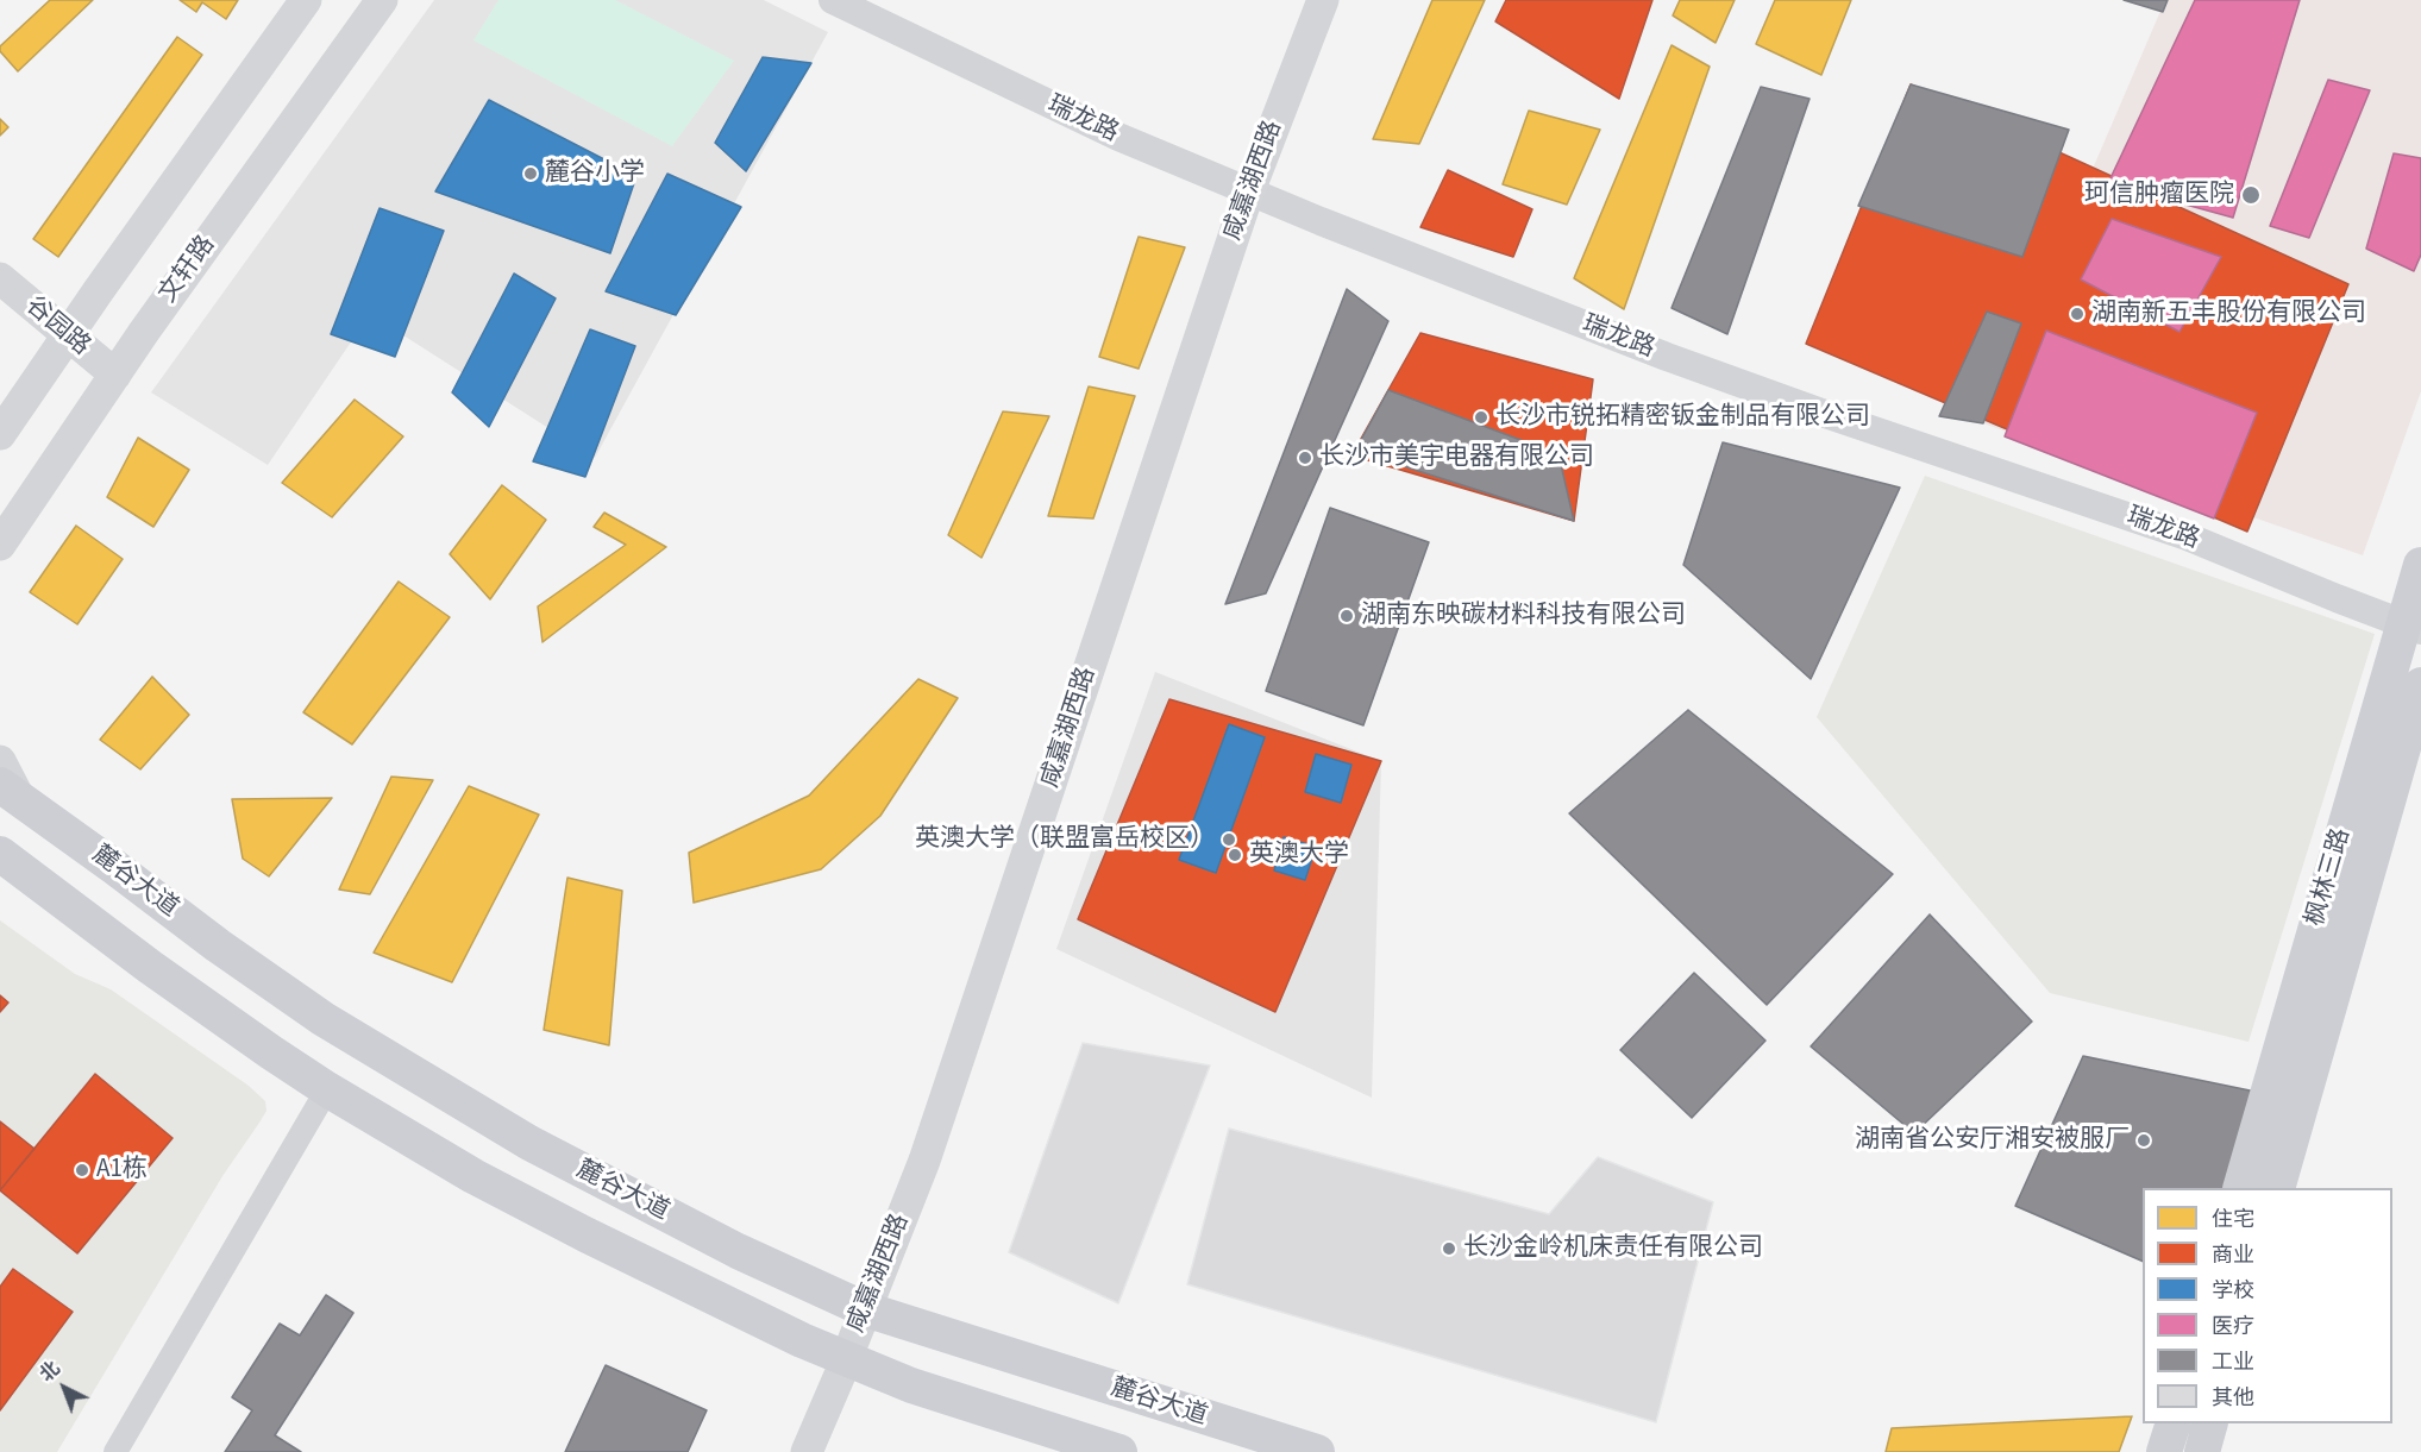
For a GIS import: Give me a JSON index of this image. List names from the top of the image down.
{
  "streets": {
    "main road": [
      "咸嘉湖西路",
      "文轩路",
      "谷园路",
      "枫林三路",
      "麓谷大道"
    ],
    "street": ["瑞龙路"]
  },
  "crossings": [
    ["瑞龙路", "咸嘉湖西路"],
    ["瑞龙路", "枫林三路"],
    ["咸嘉湖西路", "麓谷大道"],
    ["文轩路", "谷园路"]
  ],
  "places": [
    "麓谷小学",
    "珂信肿瘤医院",
    "湖南新五丰股份有限公司",
    "长沙市锐拓精密钣金制品有限公司",
    "长沙市美宇电器有限公司",
    "湖南东映碳材料科技有限公司",
    "英澳大学（联盟富岳校区）",
    "英澳大学",
    "湖南省公安厅湘安被服厂",
    "A1栋",
    "长沙金岭机床责任有限公司"
  ],
  "legend": [
    "住宅",
    "商业",
    "学校",
    "医疗",
    "工业",
    "其他"
  ],
  "north": "top left"
}
